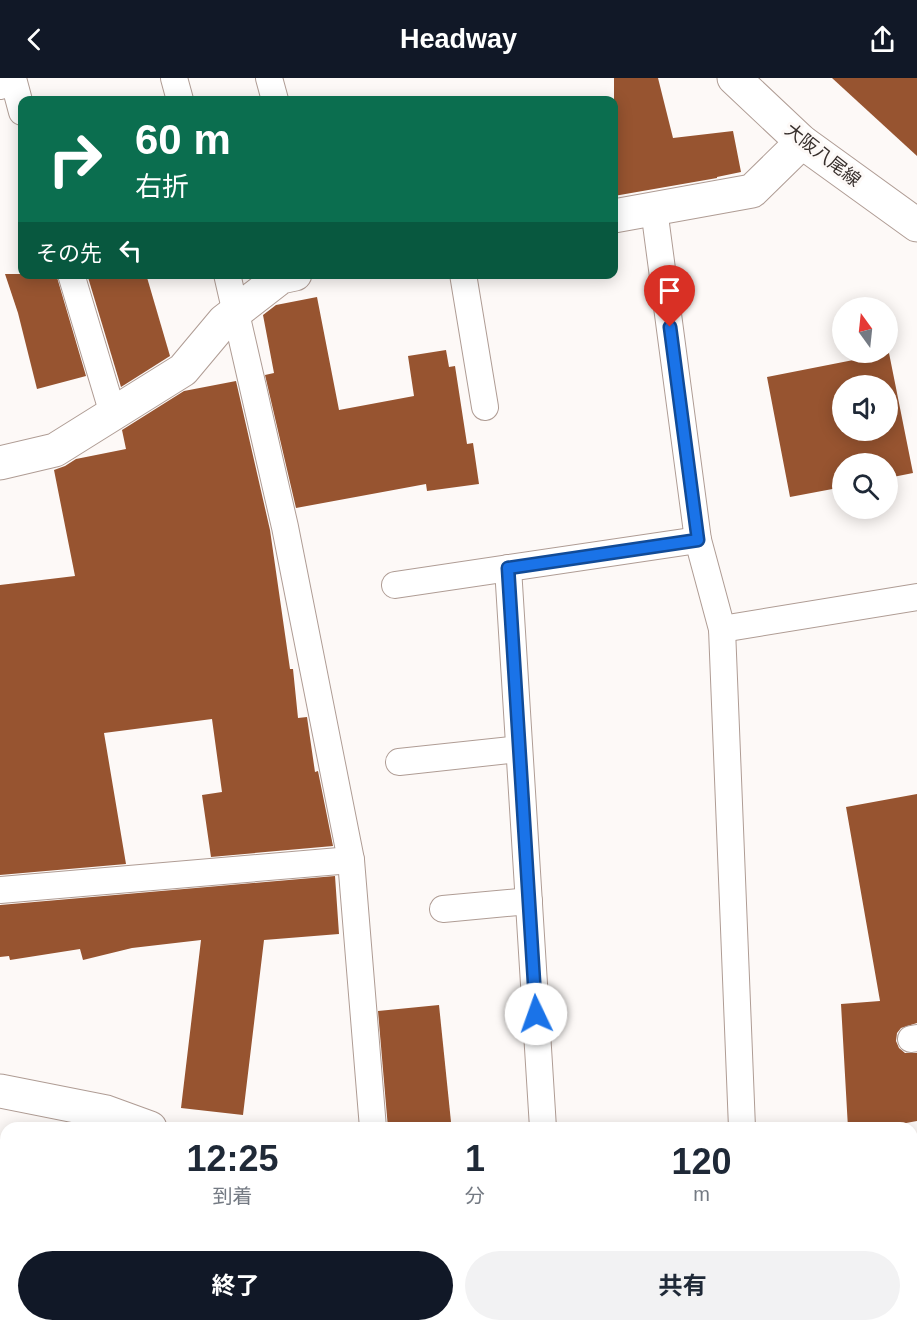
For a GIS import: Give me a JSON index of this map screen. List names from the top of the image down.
{
  "streets": {
    "street": ["大阪八尾線"]
  },
  "north": "top",
  "page": {
    "header": "Headway",
    "turn": ["60 m", "右折"],
    "then": "その先",
    "eta": [
      "12:25",
      "到着",
      "1",
      "分",
      "120",
      "m"
    ],
    "buttons": ["終了", "共有"]
  }
}
